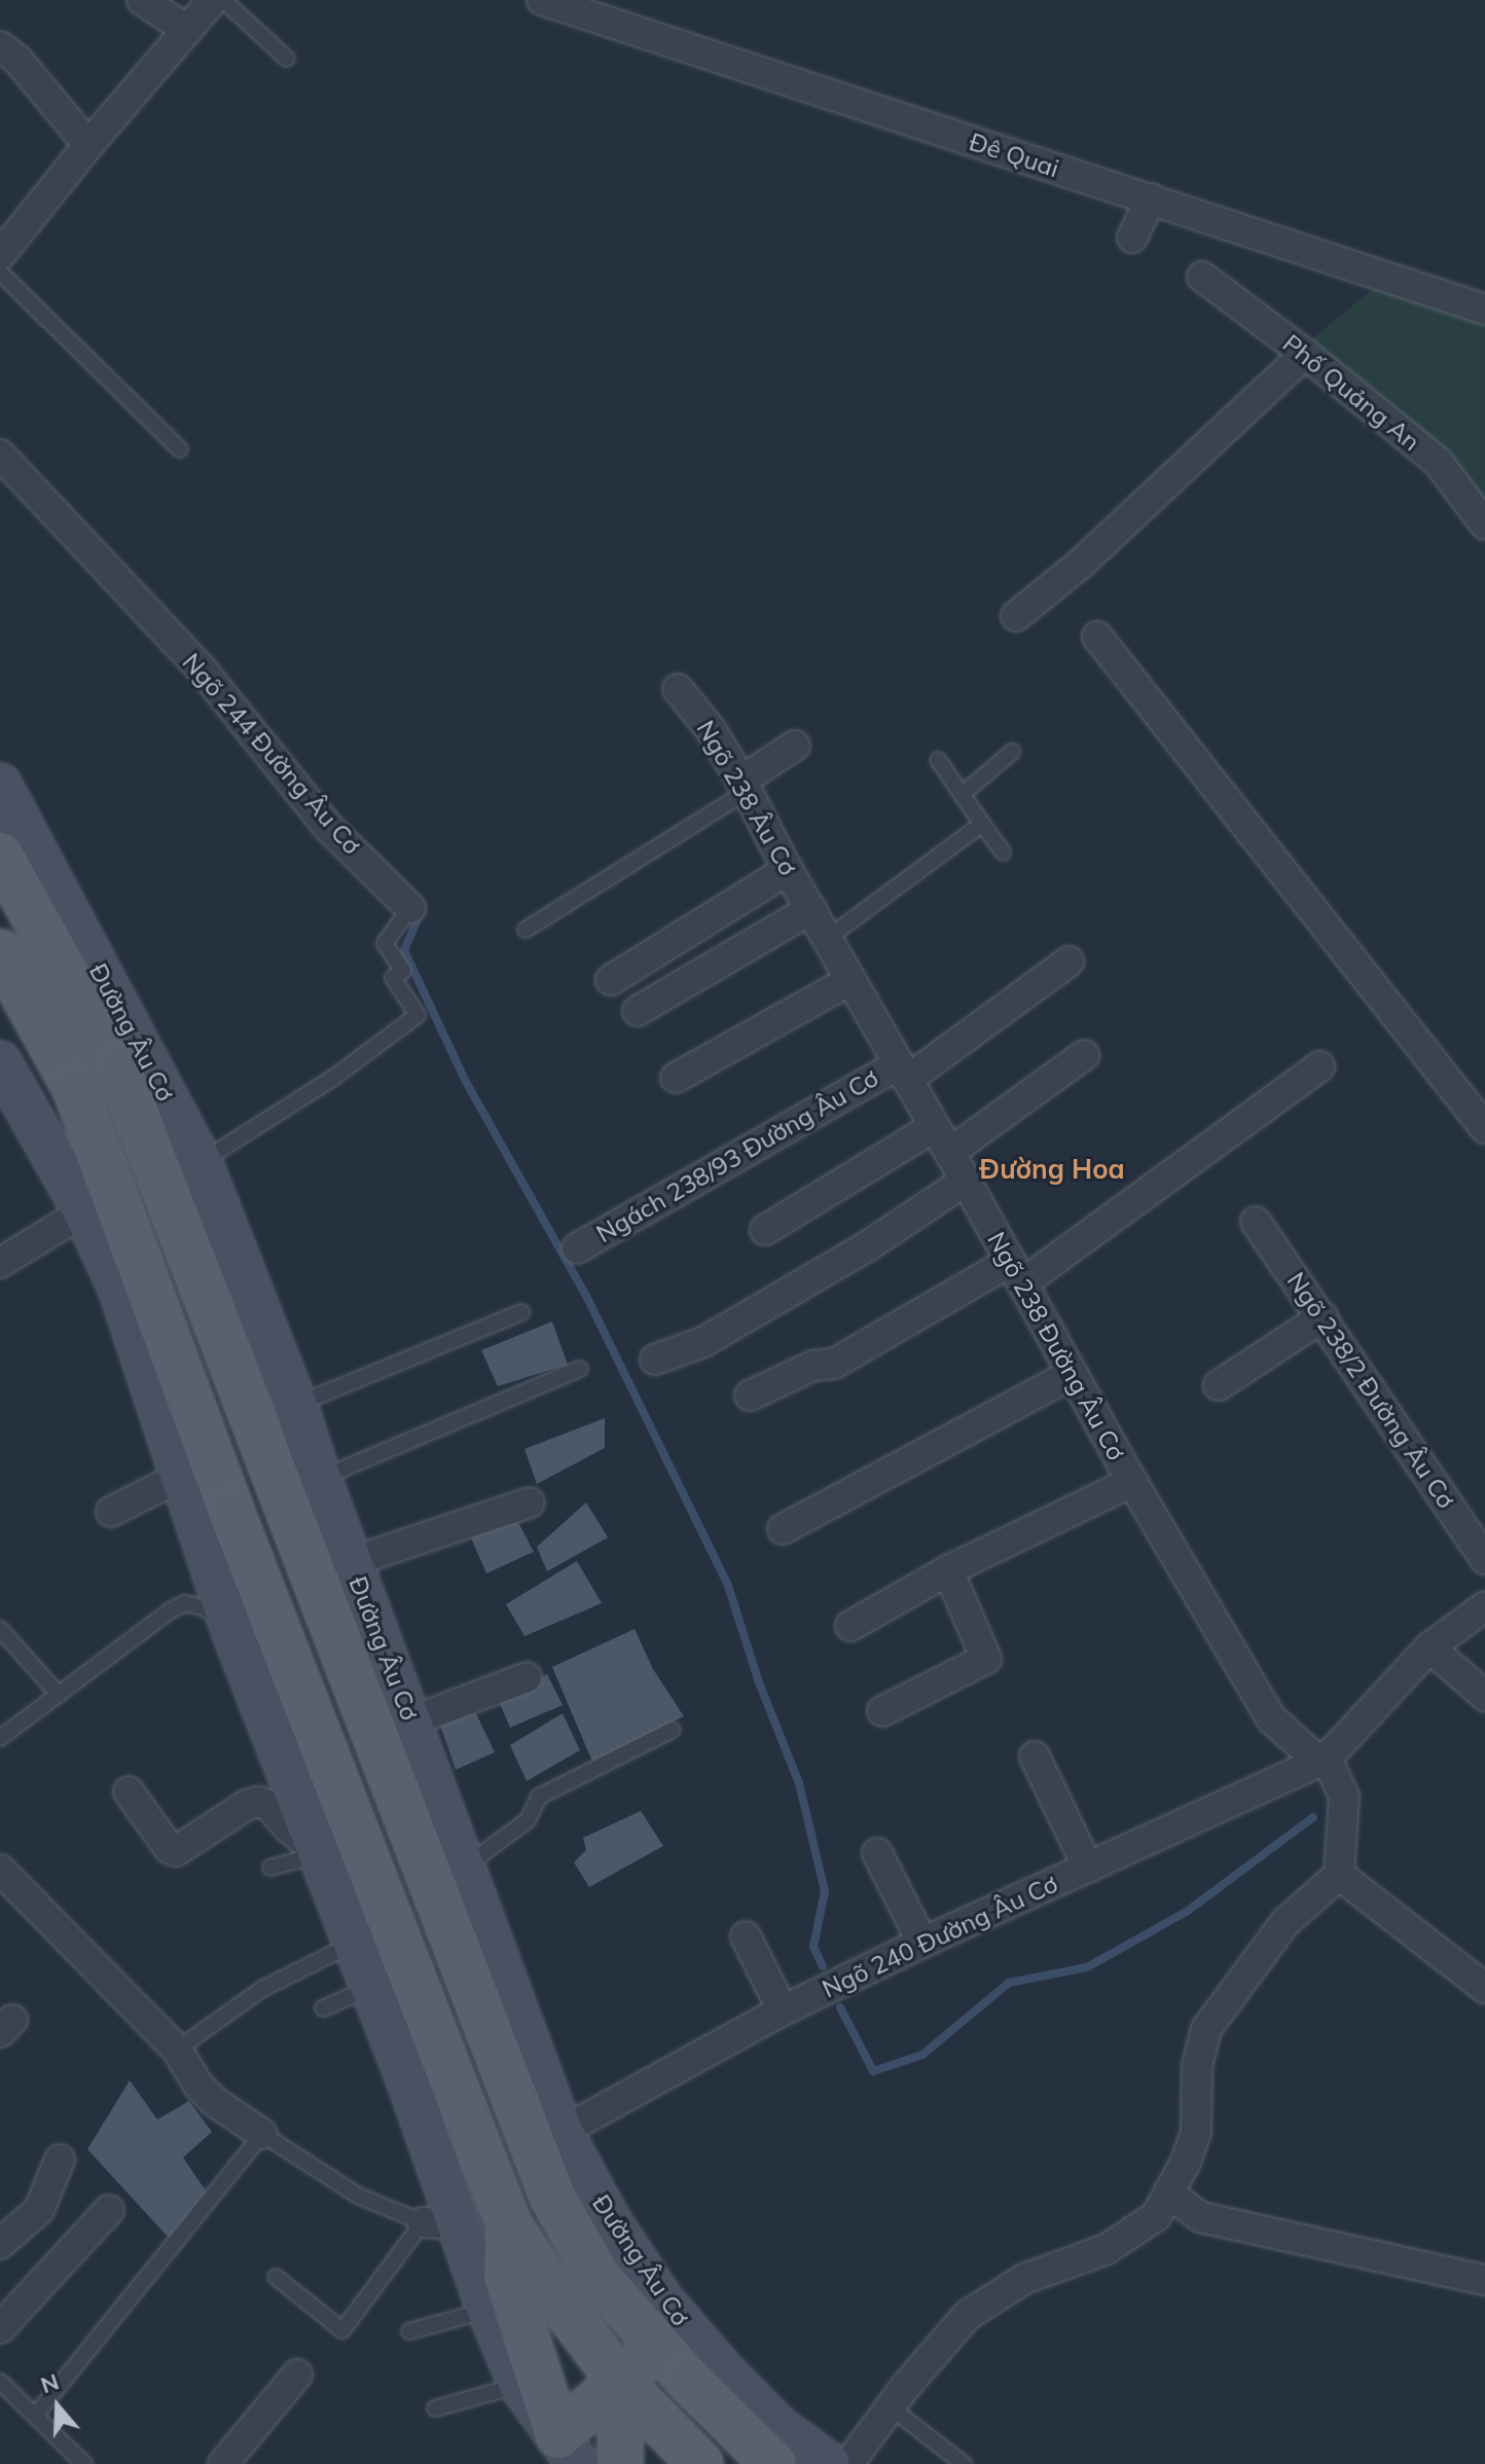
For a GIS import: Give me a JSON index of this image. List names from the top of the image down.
{
  "streets": {
    "main road": ["Đường Âu Cơ"],
    "street": [
      "Đê Quai",
      "Phố Quảng An",
      "Ngõ 244 Đường Âu Cơ",
      "Ngõ 238 Âu Cơ",
      "Ngách 238/93 Đường Âu Cơ",
      "Ngõ 238 Đường Âu Cơ",
      "Ngõ 238/2 Đường Âu Cơ",
      "Ngõ 240 Đường Âu Cơ"
    ]
  },
  "crossings": [
    ["Ngõ 244 Đường Âu Cơ", "Đường Âu Cơ"],
    ["Ngõ 238 Âu Cơ", "Ngõ 238 Đường Âu Cơ"],
    ["Đường Âu Cơ", "Ngõ 240 Đường Âu Cơ"],
    ["Ngách 238/93 Đường Âu Cơ", "Ngõ 238 Đường Âu Cơ"],
    ["Ngõ 238 Đường Âu Cơ", "Ngõ 240 Đường Âu Cơ"]
  ],
  "districts": ["Đường Hoa"],
  "north": "top"
}
